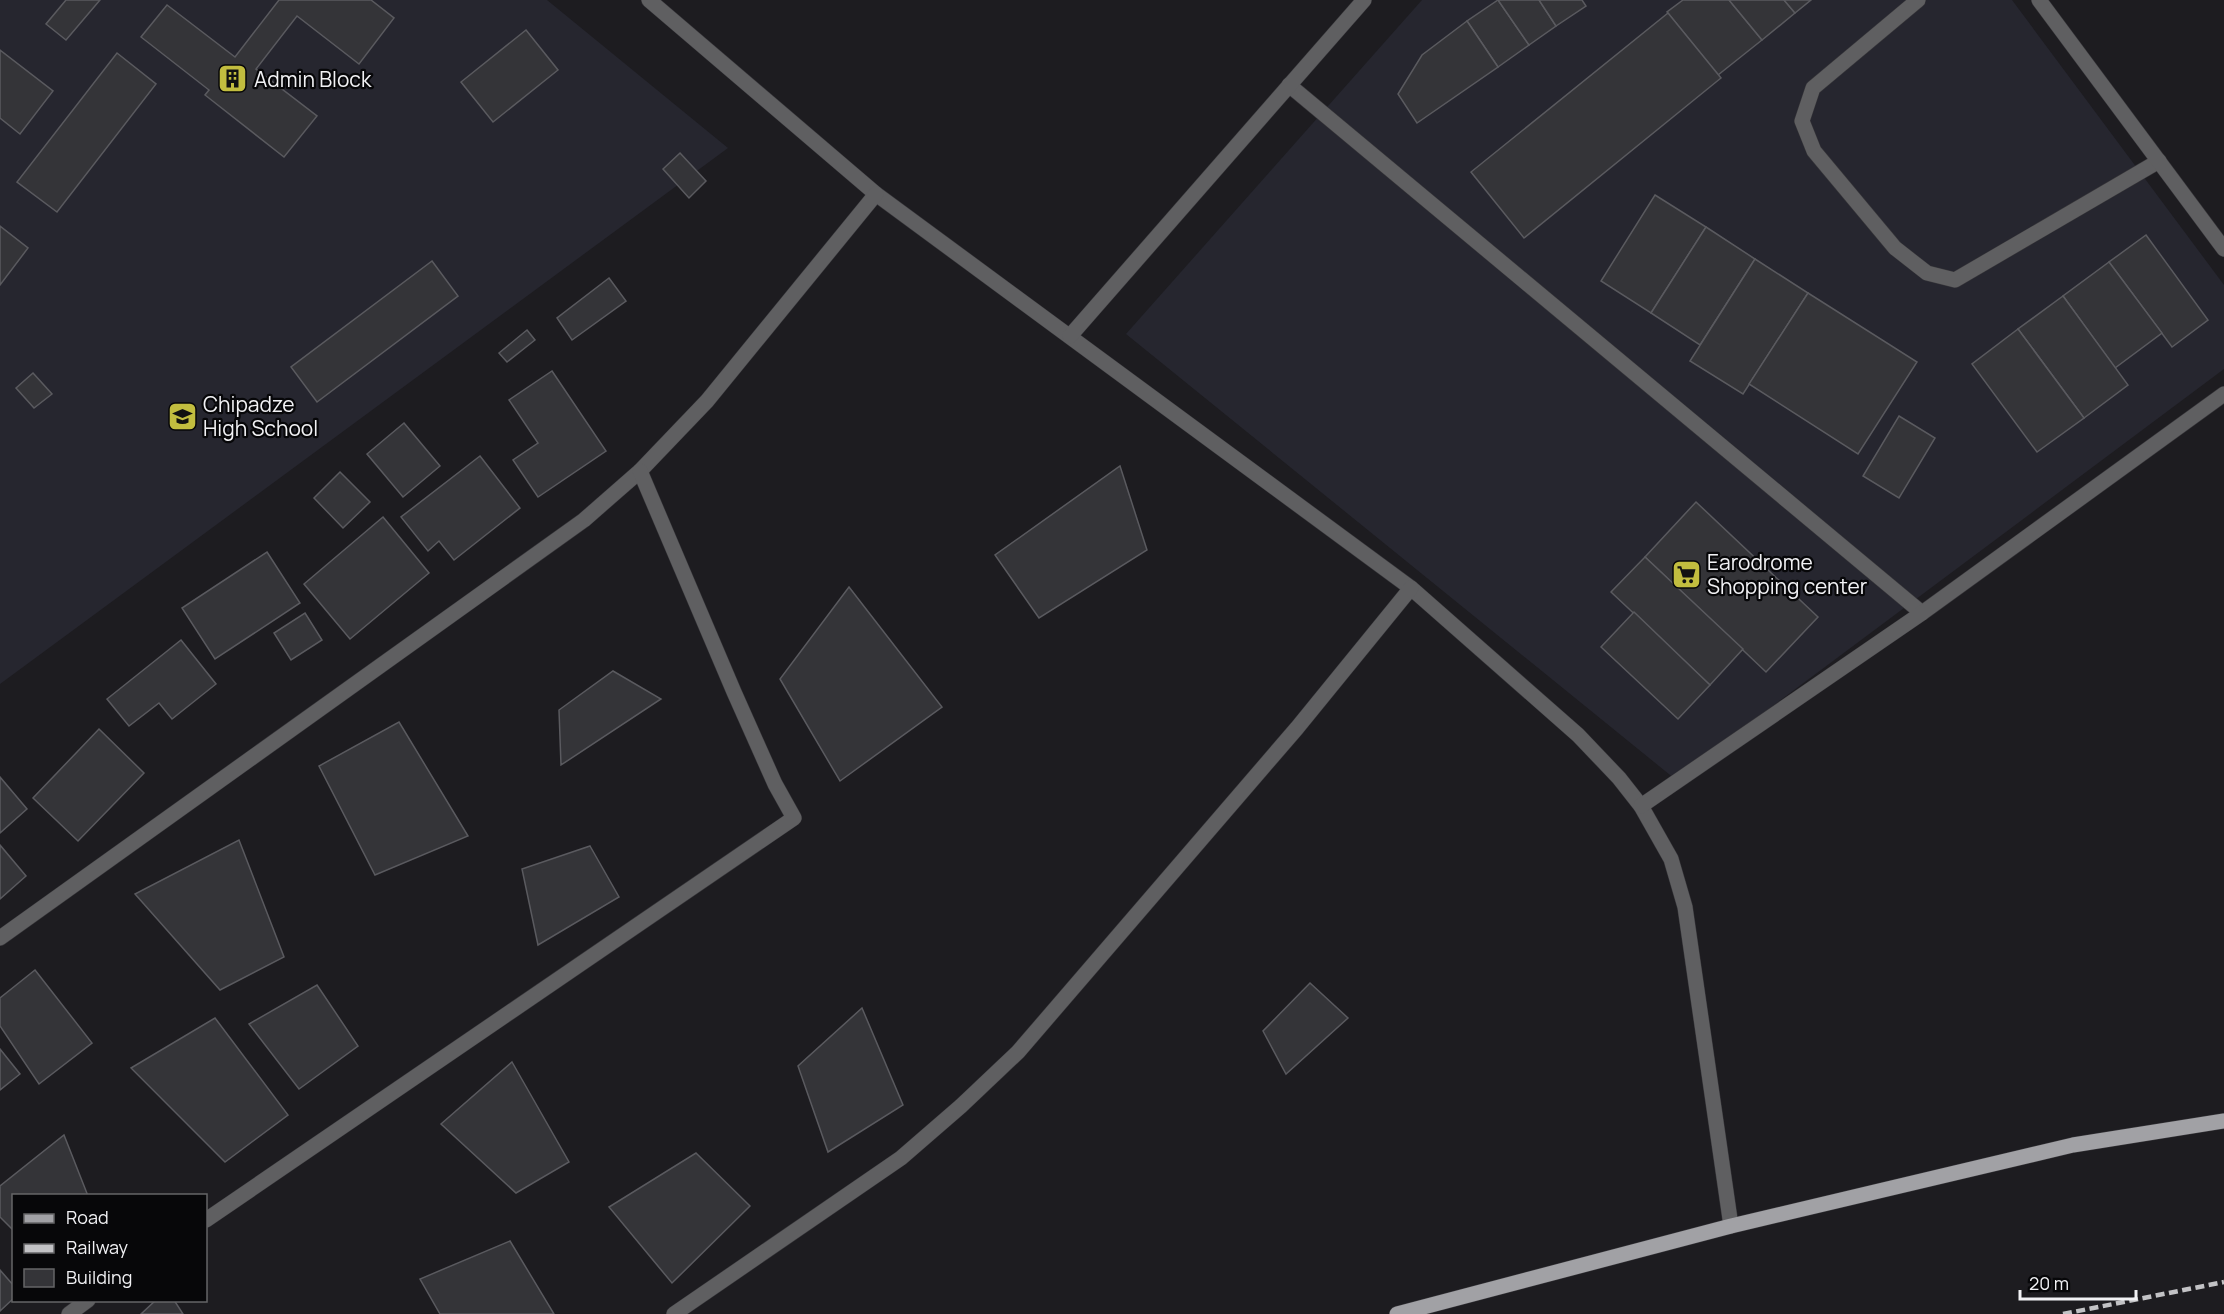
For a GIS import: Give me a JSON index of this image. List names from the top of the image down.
{
  "places": {
    "building": ["Admin Block"],
    "school or university": ["Chipadze High School"],
    "supermarket": ["Earodrome Shopping center"]
  },
  "legend": ["Road", "Railway", "Building"],
  "scale_bar": "20 m"
}
